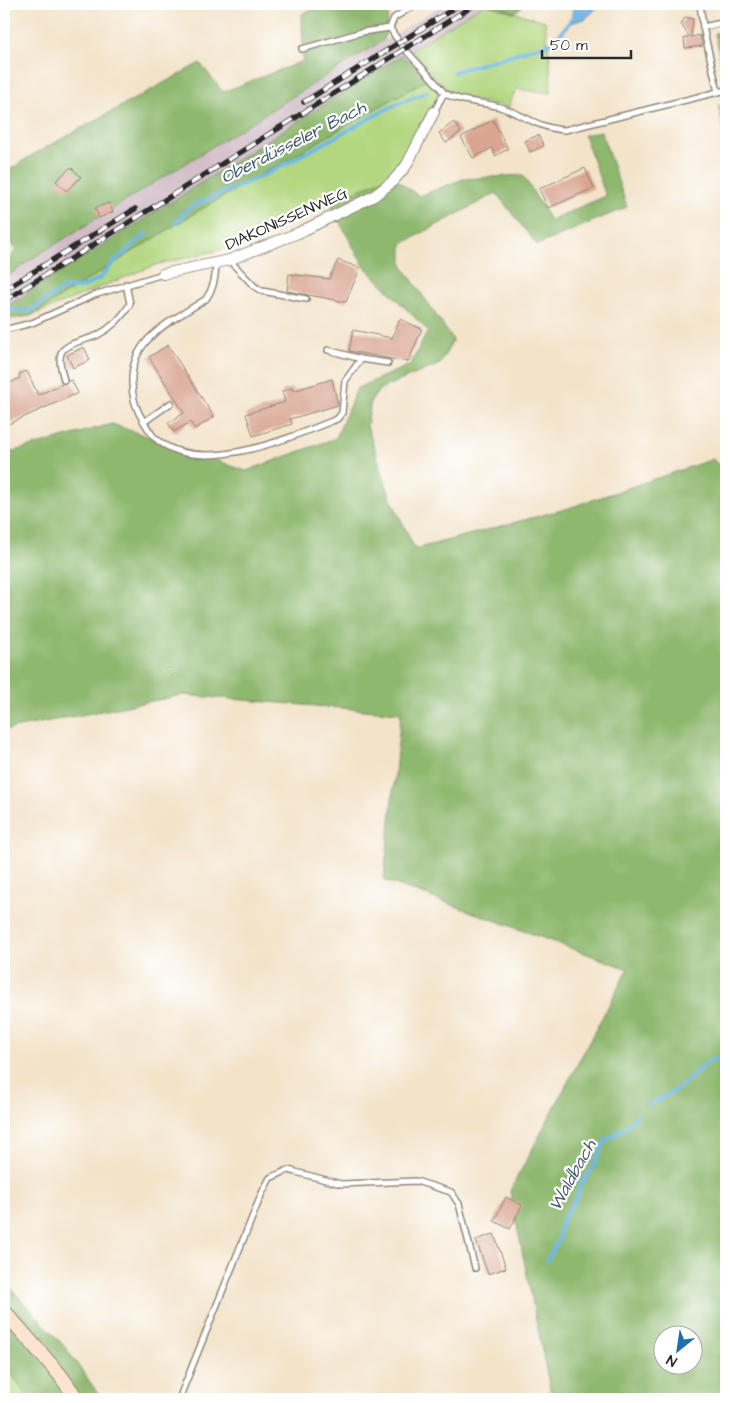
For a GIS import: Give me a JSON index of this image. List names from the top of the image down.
{
  "streets": {
    "street": ["DIAKONISSENWEG"]
  },
  "water": ["Oberdüsseler Bach", "Waldbach"],
  "scale_bar": "50 m",
  "north": "bottom left"
}
